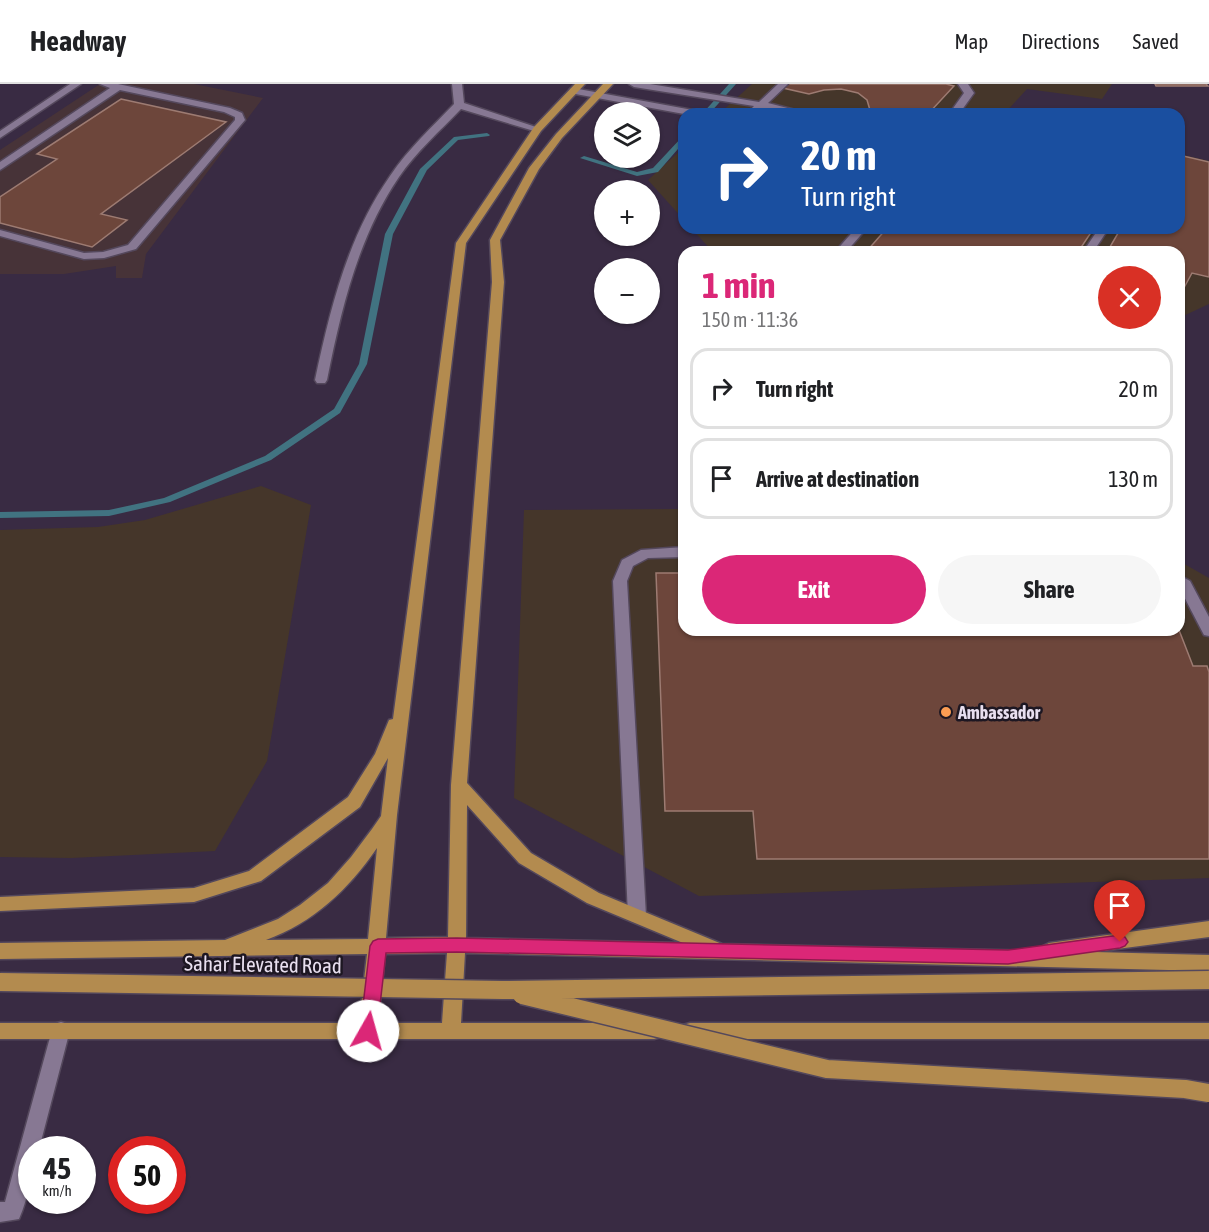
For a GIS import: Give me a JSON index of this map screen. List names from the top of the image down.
{
  "streets": {
    "main road": ["Sahar Elevated Road"]
  },
  "places": ["Ambassador"],
  "page": {
    "header": "Headway",
    "nav": ["Map", "Directions", "Saved"],
    "map_buttons": ["+", "−"],
    "turn": ["20 m", "Turn right"],
    "heading": ["1 min", "150 m · 11:36"],
    "list": [
      {
        "name": "Turn right",
        "value": "20 m"
      },
      {
        "name": "Arrive at destination",
        "value": "130 m"
      }
    ],
    "buttons": ["Exit", "Share"],
    "speed": "45 km/h",
    "limit": "50"
  }
}
